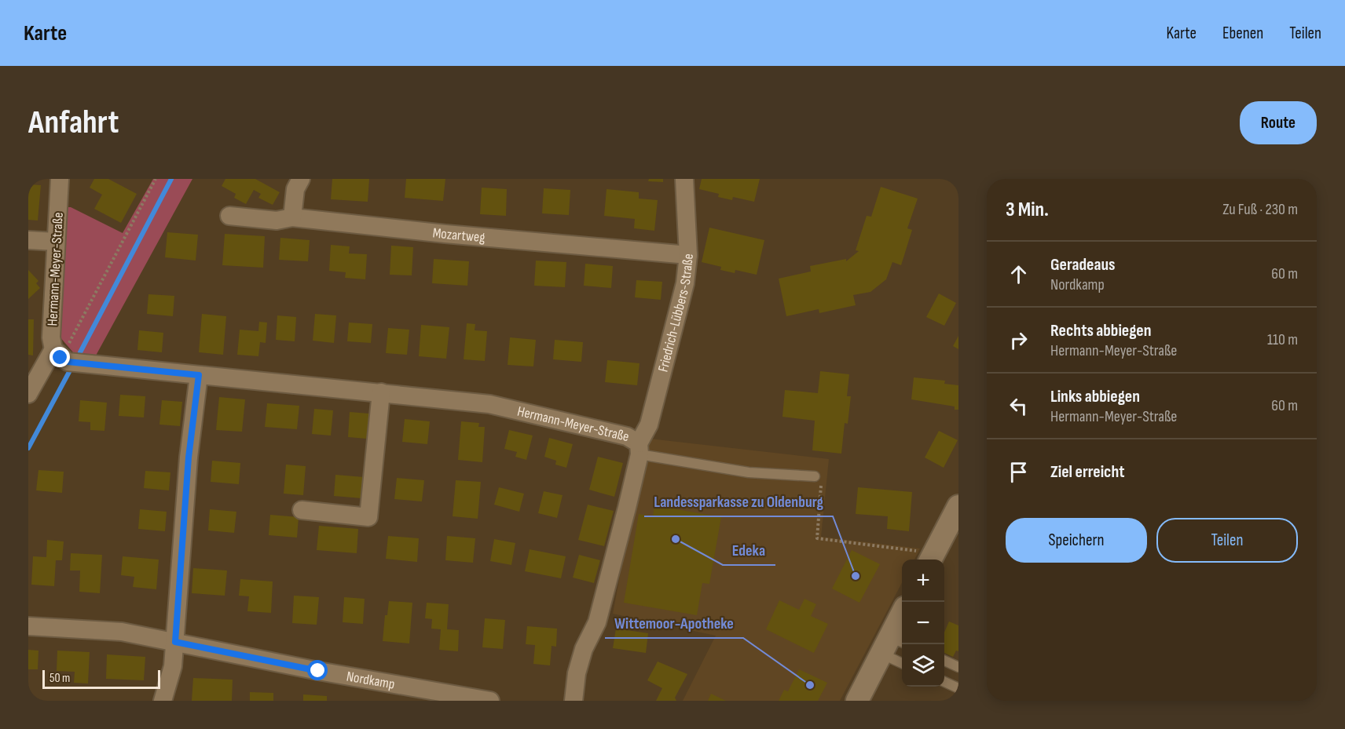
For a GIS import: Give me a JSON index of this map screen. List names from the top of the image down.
{
  "streets": {
    "street": [
      "Mozartweg",
      "Hermann-Meyer-Straße",
      "Friedrich-Lübbers-Straße",
      "Nordkamp"
    ]
  },
  "crossings": [
    ["Mozartweg", "Friedrich-Lübbers-Straße"],
    ["Hermann-Meyer-Straße", "Friedrich-Lübbers-Straße"]
  ],
  "places": ["Edeka", "Landessparkasse zu Oldenburg", "Wittemoor-Apotheke"],
  "scale_bar": "50 m",
  "page": {
    "header": "Karte",
    "nav": ["Karte", "Ebenen", "Teilen"],
    "buttons": [
      "Route",
      ["Speichern", "Teilen"]
    ],
    "title": "Anfahrt",
    "heading": ["3 Min.", "Zu Fuß · 230 m"],
    "list": [
      ["Geradeaus", "Nordkamp", "60 m"],
      ["Rechts abbiegen", "Hermann-Meyer-Straße", "110 m"],
      ["Links abbiegen", "Hermann-Meyer-Straße", "60 m"],
      "Ziel erreicht"
    ],
    "map_buttons": ["+", "−"],
    "scale": "50 m"
  }
}
